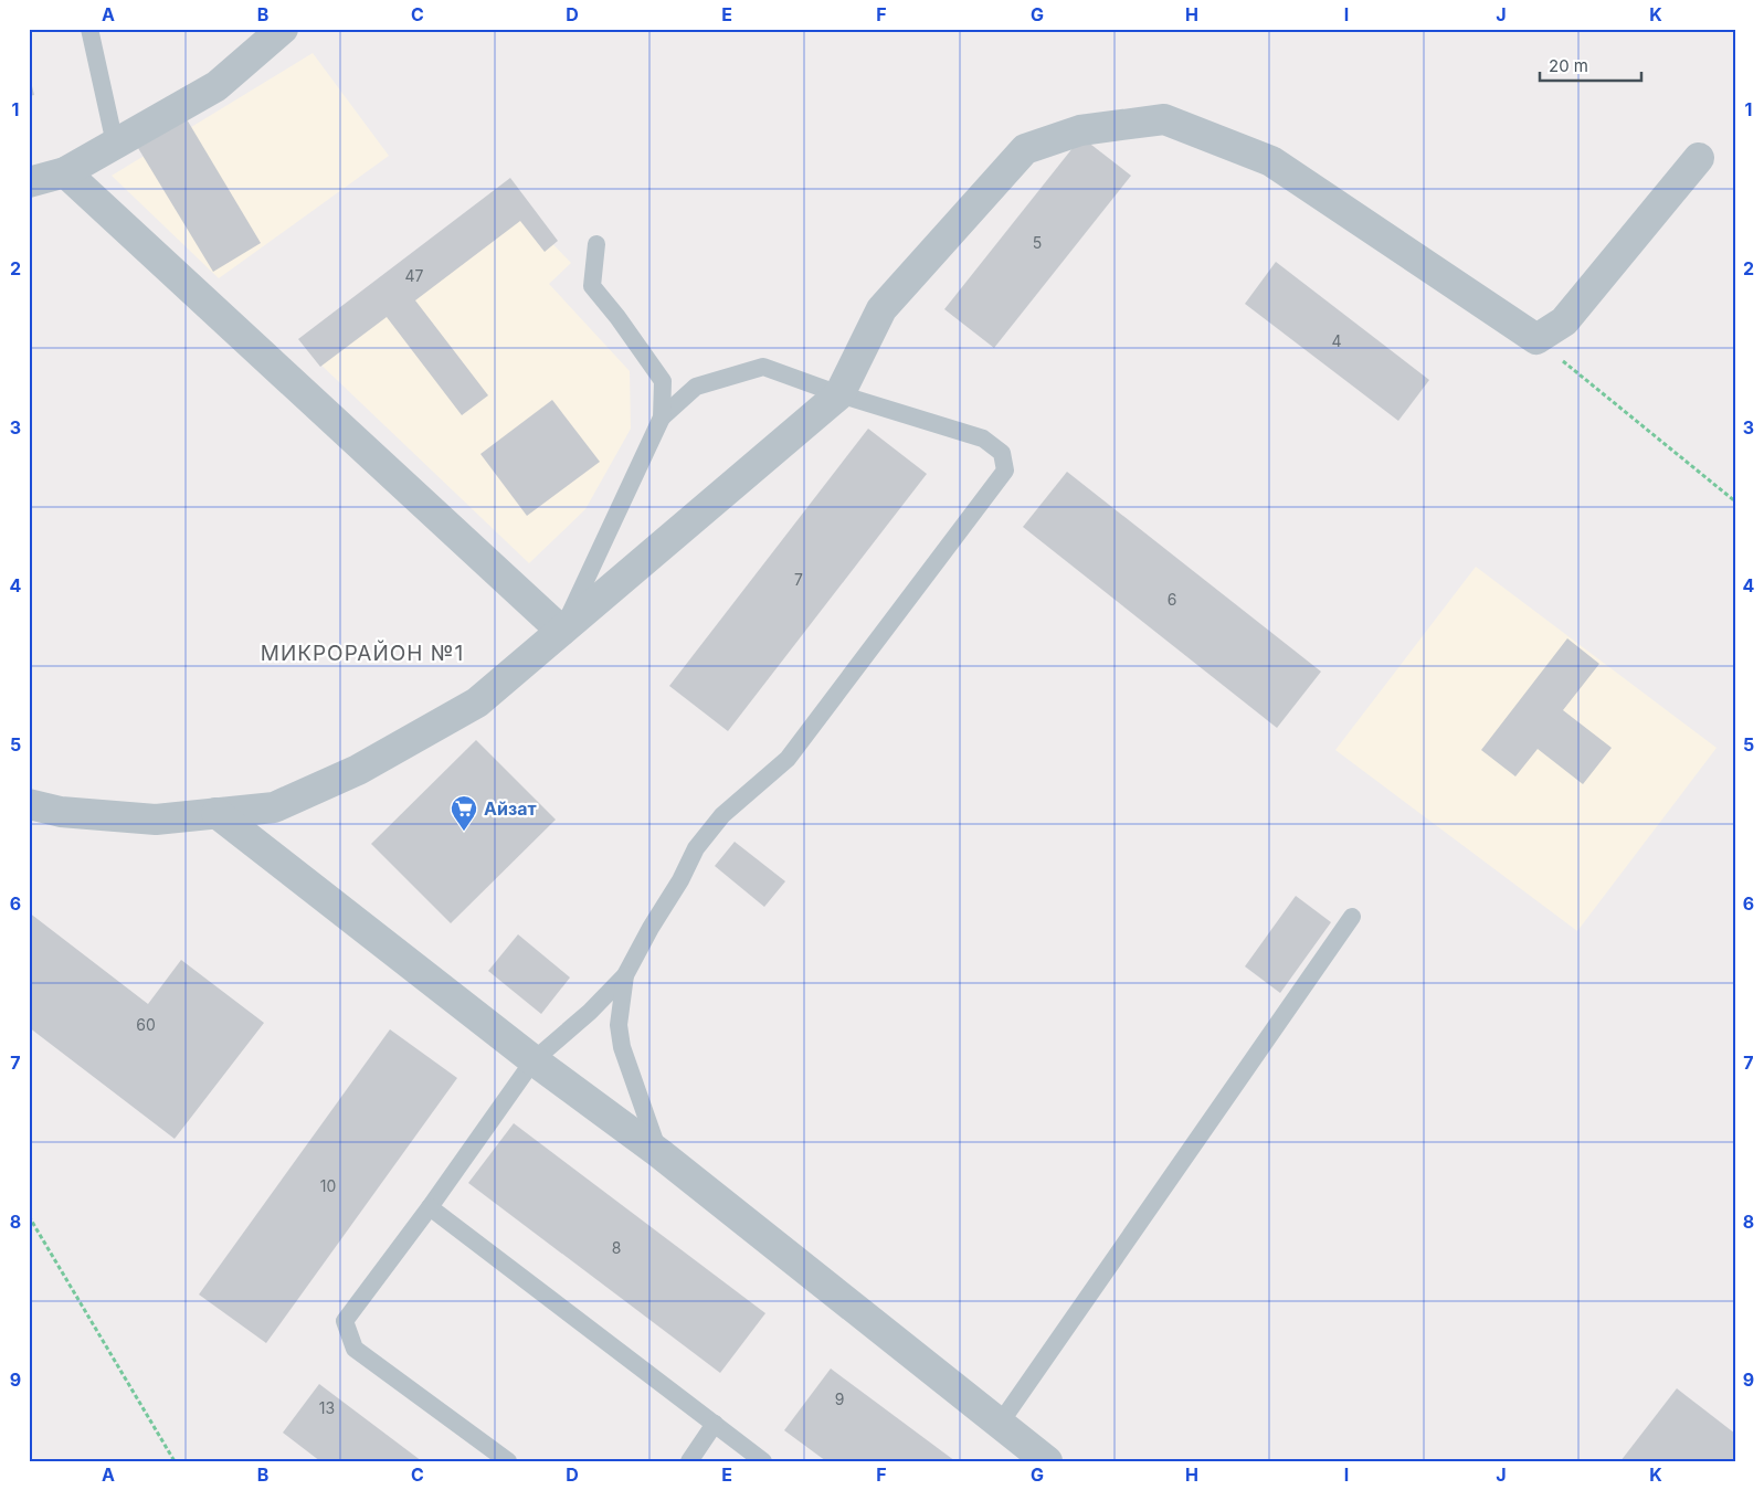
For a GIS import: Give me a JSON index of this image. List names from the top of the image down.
{
  "districts": ["МИКРОРАЙОН №1"],
  "places": {
    "supermarket": ["Айзат"]
  },
  "house_numbers": [
    "5",
    "47",
    "4",
    "7",
    "6",
    "60",
    "10",
    "8",
    "9",
    "13"
  ],
  "scale_bar": "20 m",
  "grid": {
    "columns": [
      "A",
      "B",
      "C",
      "D",
      "E",
      "F",
      "G",
      "H",
      "I",
      "J",
      "K"
    ],
    "rows": [
      "1",
      "2",
      "3",
      "4",
      "5",
      "6",
      "7",
      "8",
      "9"
    ]
  }
}
